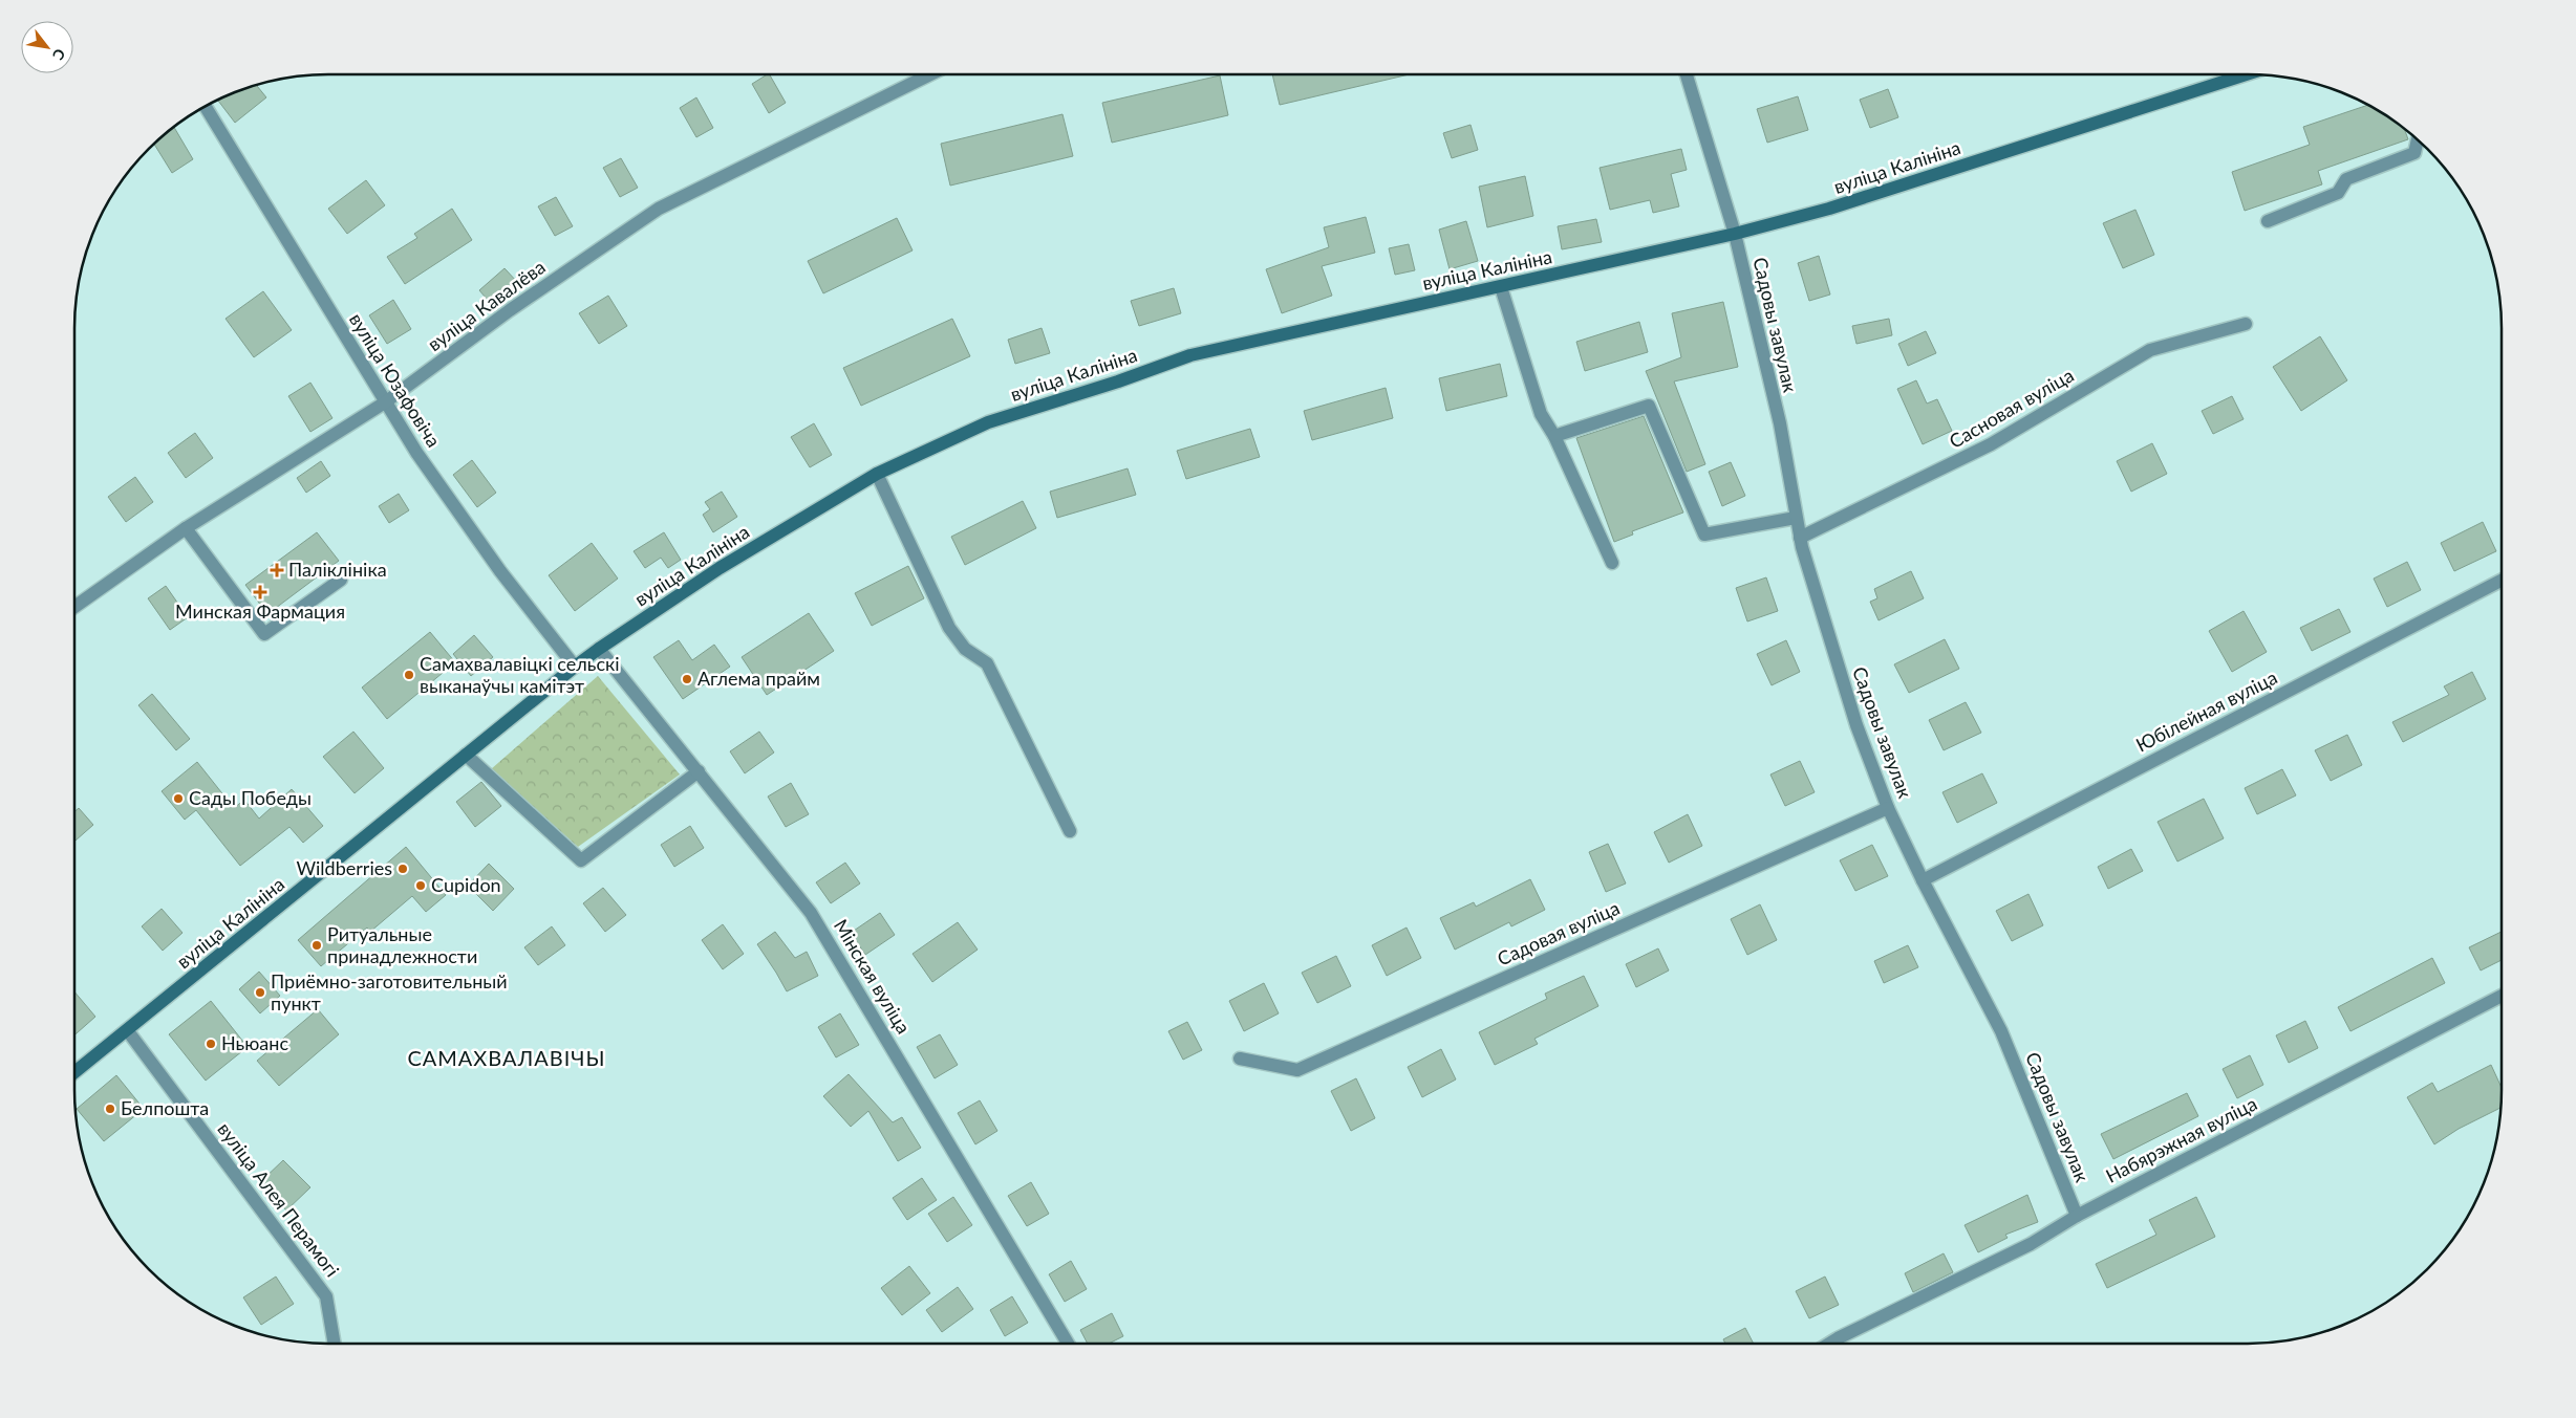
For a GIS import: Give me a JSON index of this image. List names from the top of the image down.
{
  "streets": {
    "street": [
      "вуліца Калініна",
      "вуліца Кавалёва",
      "Садовы завулак",
      "вуліца Юзафовіча",
      "Сасновая вуліца",
      "Юбілейная вуліца",
      "Садовая вуліца",
      "Мінская вуліца",
      "Набярэжная вуліца",
      "вуліца Алея Перамогі"
    ]
  },
  "crossings": [
    ["вуліца Калініна", "Садовы завулак"],
    ["вуліца Калініна", "вуліца Юзафовіча"],
    ["вуліца Калініна", "Мінская вуліца"],
    ["вуліца Калініна", "вуліца Алея Перамогі"],
    ["вуліца Кавалёва", "вуліца Юзафовіча"],
    ["Садовы завулак", "Сасновая вуліца"],
    ["Садовы завулак", "Юбілейная вуліца"],
    ["Садовы завулак", "Садовая вуліца"],
    ["Садовы завулак", "Набярэжная вуліца"]
  ],
  "districts": ["САМАХВАЛАВІЧЫ"],
  "places": {
    "health": ["Паліклініка", "Минская Фармация"],
    "other": [
      "Самахвалавіцкі сельскі выканаўчы камітэт",
      "Аглема прайм",
      "Сады Победы",
      "Wildberries",
      "Cupidon",
      "Ритуальные принадлежности",
      "Приёмно-заготовительный пункт",
      "Ньюанс",
      "Белпошта"
    ]
  },
  "north": "bottom right"
}
